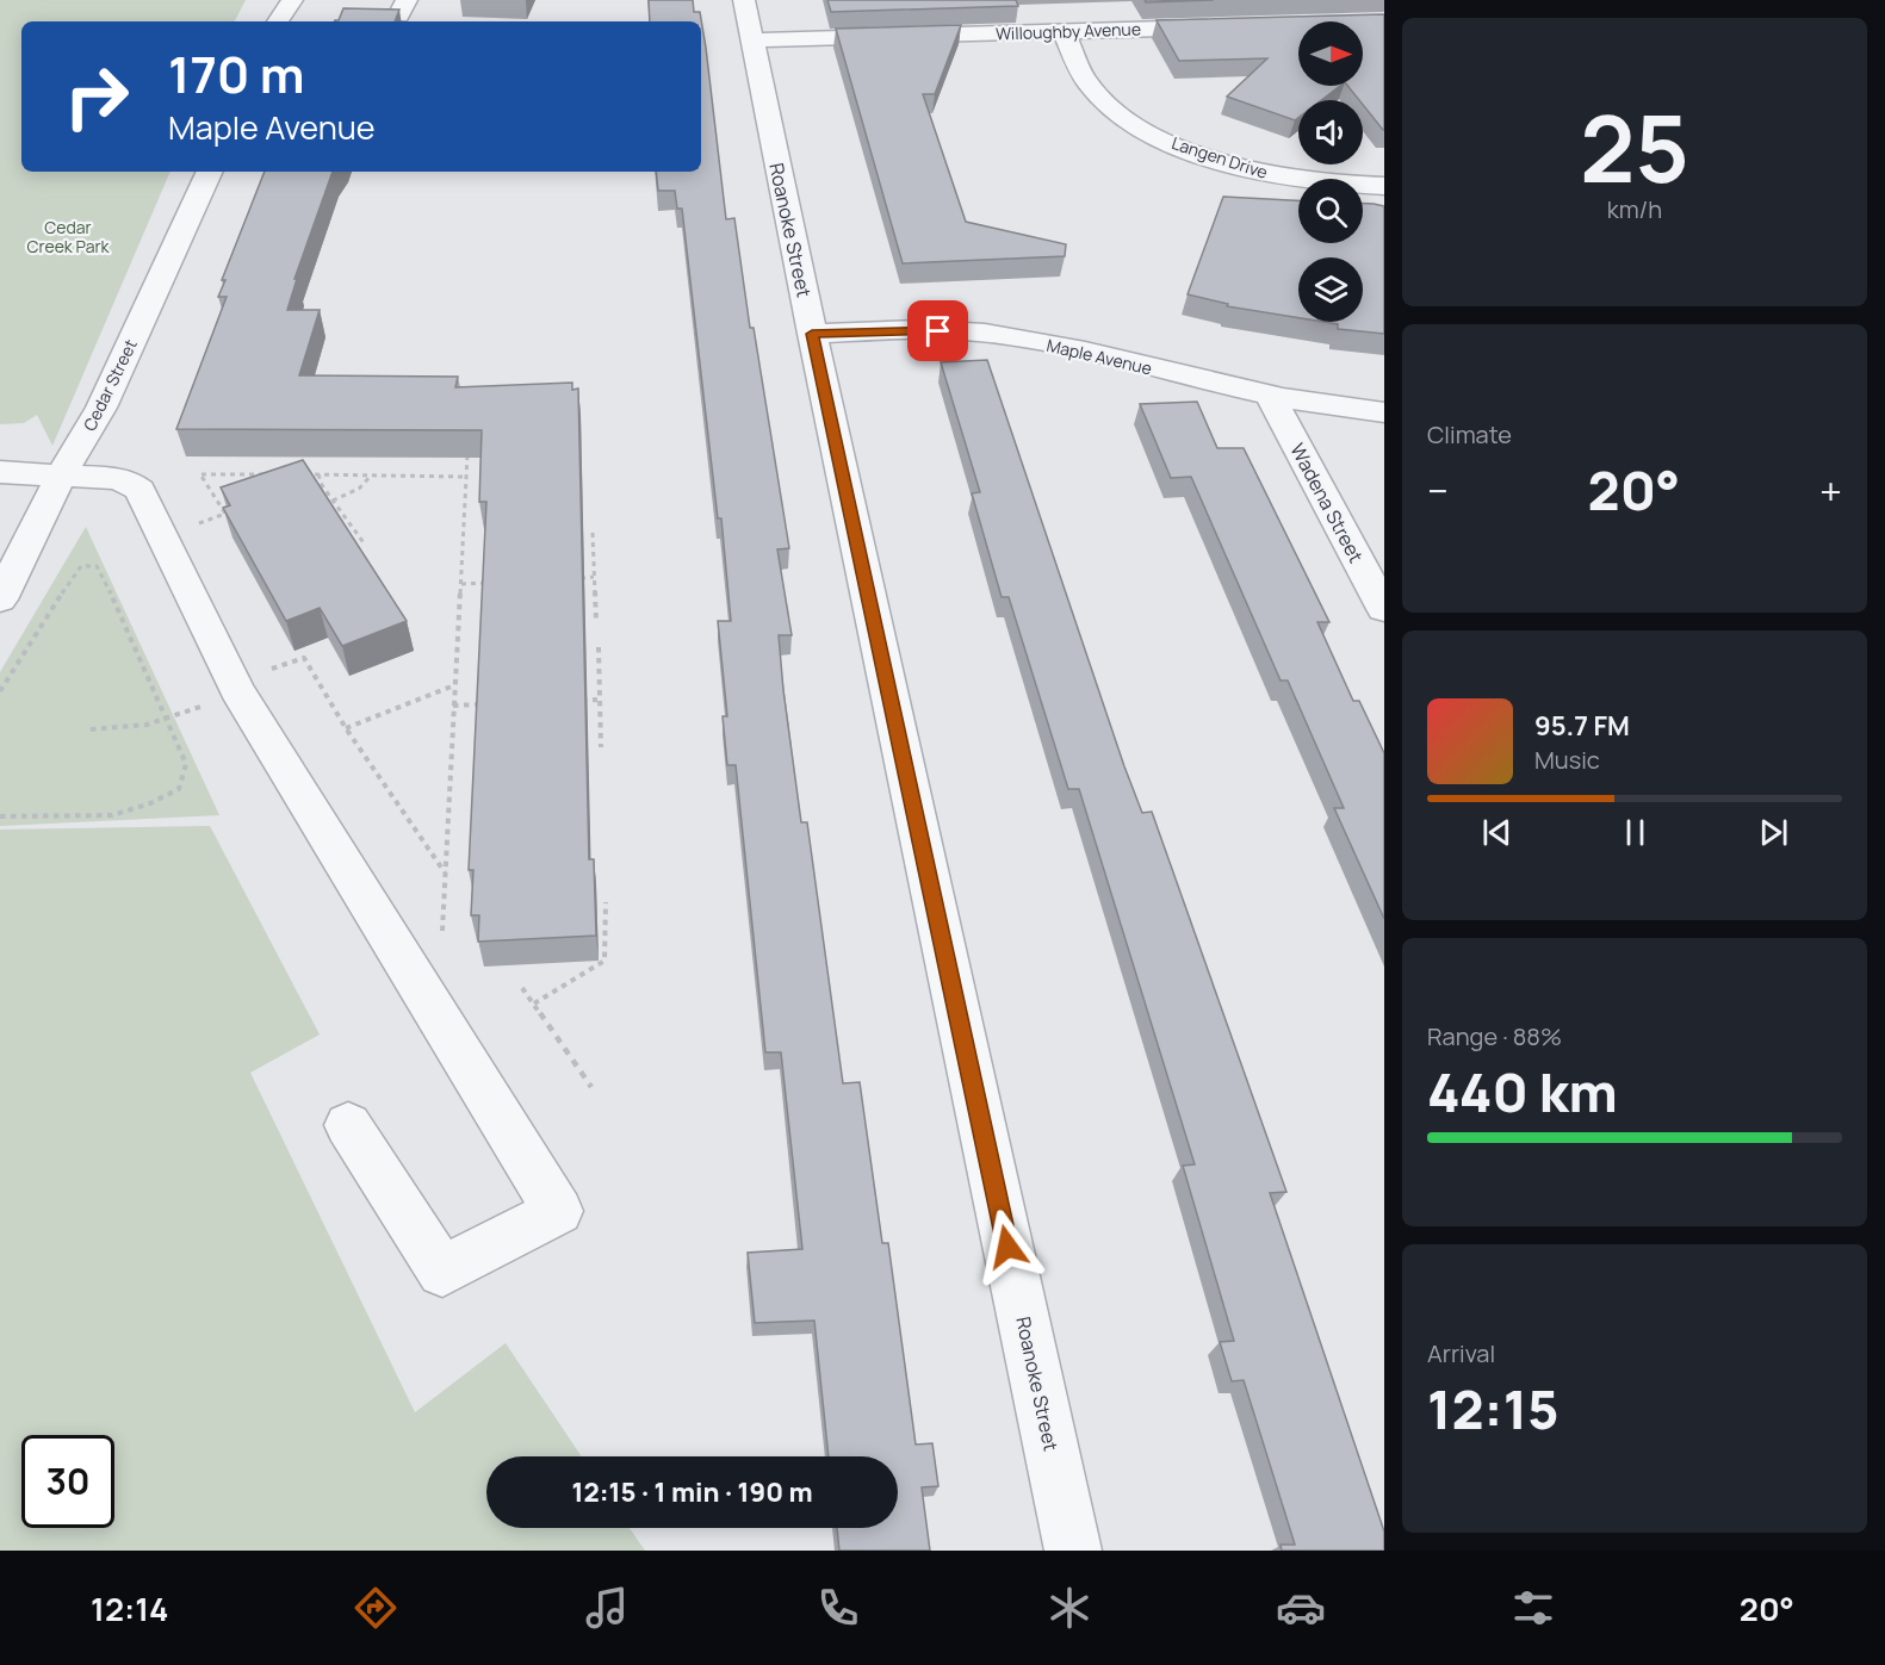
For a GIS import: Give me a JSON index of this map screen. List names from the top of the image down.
{
  "streets": {
    "street": [
      "Willoughby Avenue",
      "Langen Drive",
      "Roanoke Street",
      "Maple Avenue",
      "Cedar Street",
      "Wadena Street"
    ]
  },
  "crossings": [
    ["Willoughby Avenue", "Langen Drive"],
    ["Willoughby Avenue", "Roanoke Street"],
    ["Roanoke Street", "Maple Avenue"],
    ["Maple Avenue", "Wadena Street"]
  ],
  "parks": ["Cedar Creek Park"],
  "north": "right",
  "page": {
    "tile": [
      ["25", "km/h"],
      "Climate",
      ["Range · 88%", "440 km"],
      ["Arrival", "12:15"]
    ],
    "turn": ["170 m", "Maple Avenue"],
    "heat": ["−", "20°", "+"],
    "song": ["95.7 FM", "Music"],
    "limit": "30",
    "trip": "12:15 · 1 min · 190 m",
    "tabs": ["12:14", "20°"]
  }
}
